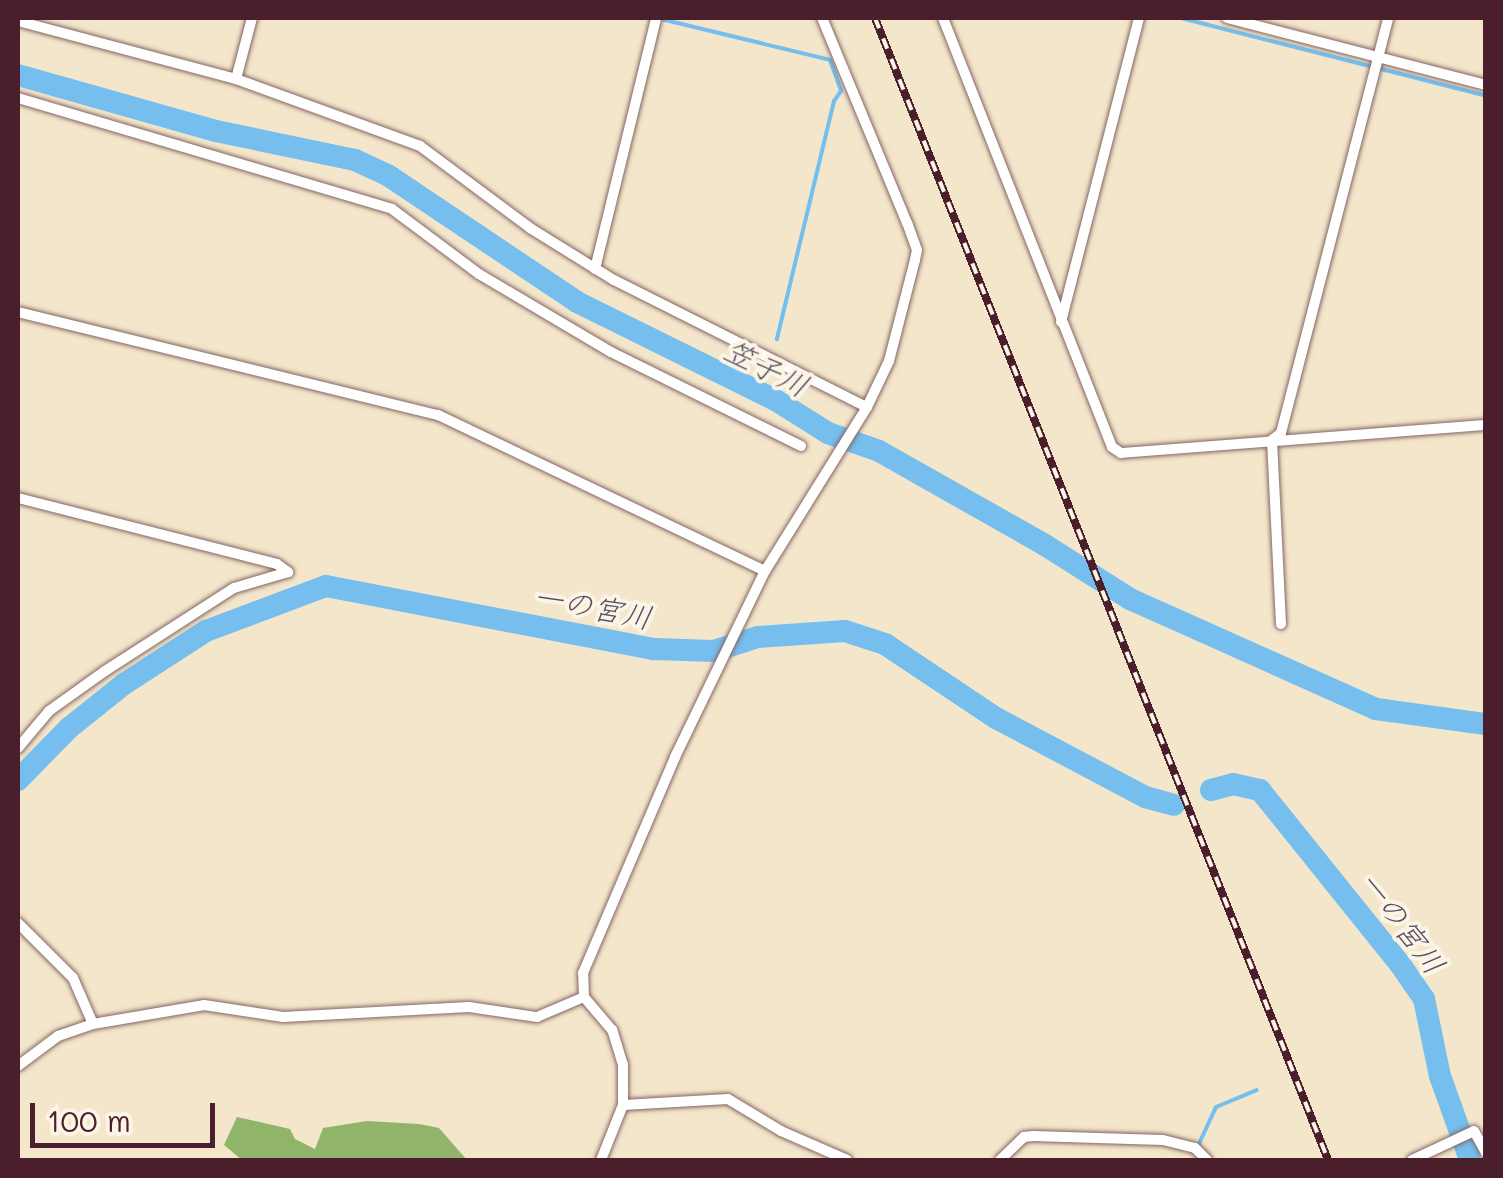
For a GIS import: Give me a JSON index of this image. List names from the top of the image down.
{
  "water": ["笠子川", "一の宮川"],
  "scale_bar": "100 m"
}
